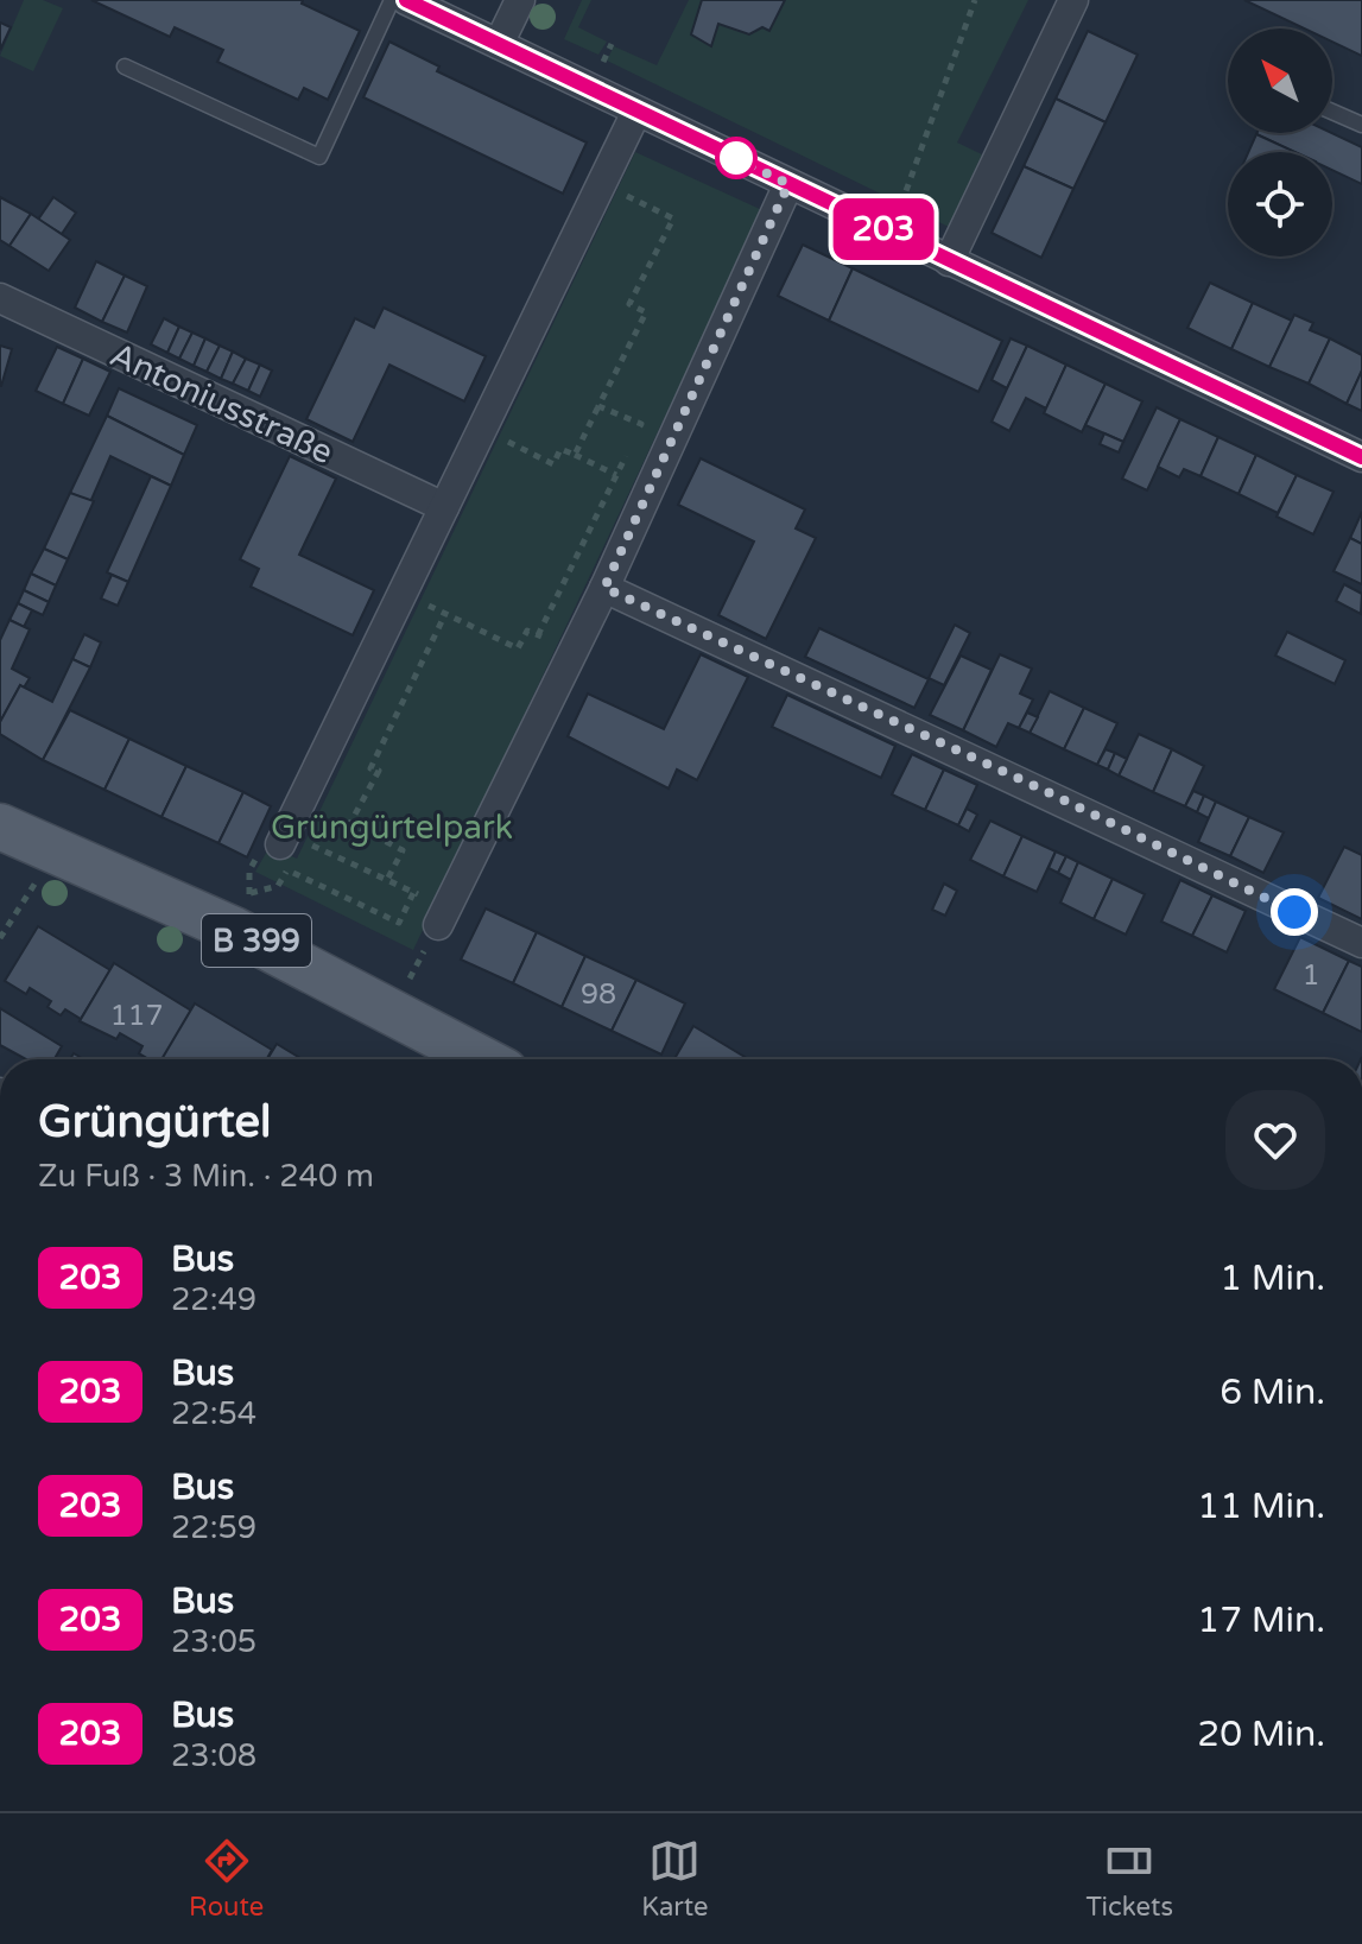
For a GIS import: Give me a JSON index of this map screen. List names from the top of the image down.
{
  "streets": {
    "main road": ["B 399"],
    "street": ["Antoniusstraße"]
  },
  "parks": ["Grüngürtelpark"],
  "lines": ["bus line 203"],
  "house_numbers": ["1", "98", "117"],
  "north": "top left",
  "page": {
    "on_map": "203",
    "heading": ["Grüngürtel", "Zu Fuß · 3 Min. · 240 m"],
    "list": [
      {
        "mark": "203",
        "name": "Bus",
        "note": "22:49",
        "value": "1 Min."
      },
      {
        "mark": "203",
        "name": "Bus",
        "note": "22:54",
        "value": "6 Min."
      },
      {
        "mark": "203",
        "name": "Bus",
        "note": "22:59",
        "value": "11 Min."
      },
      {
        "mark": "203",
        "name": "Bus",
        "note": "23:05",
        "value": "17 Min."
      },
      {
        "mark": "203",
        "name": "Bus",
        "note": "23:08",
        "value": "20 Min."
      }
    ],
    "tabs": ["Route", "Karte", "Tickets"]
  }
}
